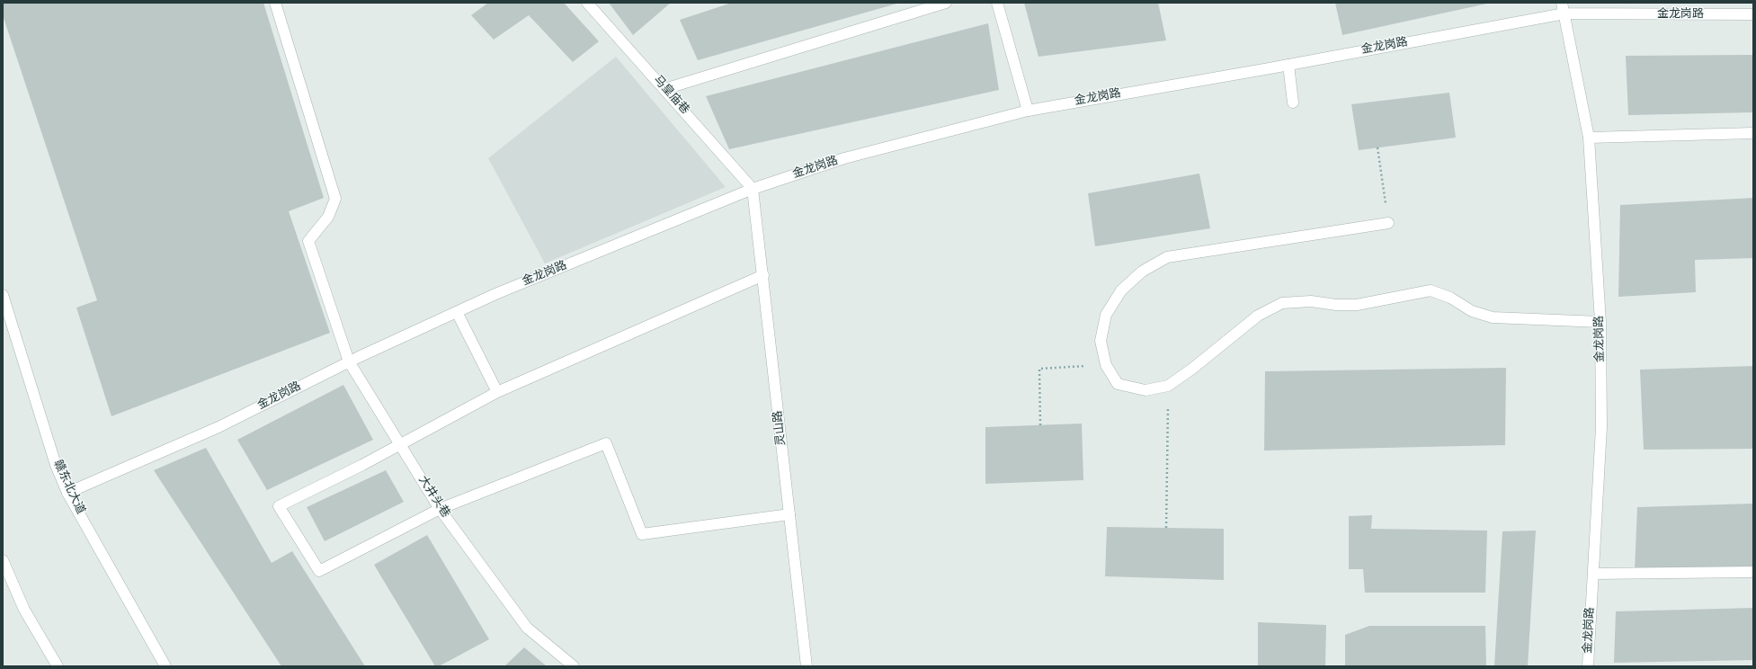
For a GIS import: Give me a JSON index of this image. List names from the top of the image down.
{
  "streets": {
    "street": [
      "金龙岗路",
      "马皇庙巷",
      "灵山路",
      "赣东北大道",
      "大井头巷"
    ]
  },
  "crossings": [
    ["金龙岗路", "马皇庙巷"],
    ["金龙岗路", "灵山路"],
    ["金龙岗路", "赣东北大道"],
    ["金龙岗路", "大井头巷"],
    ["马皇庙巷", "灵山路"]
  ]
}
